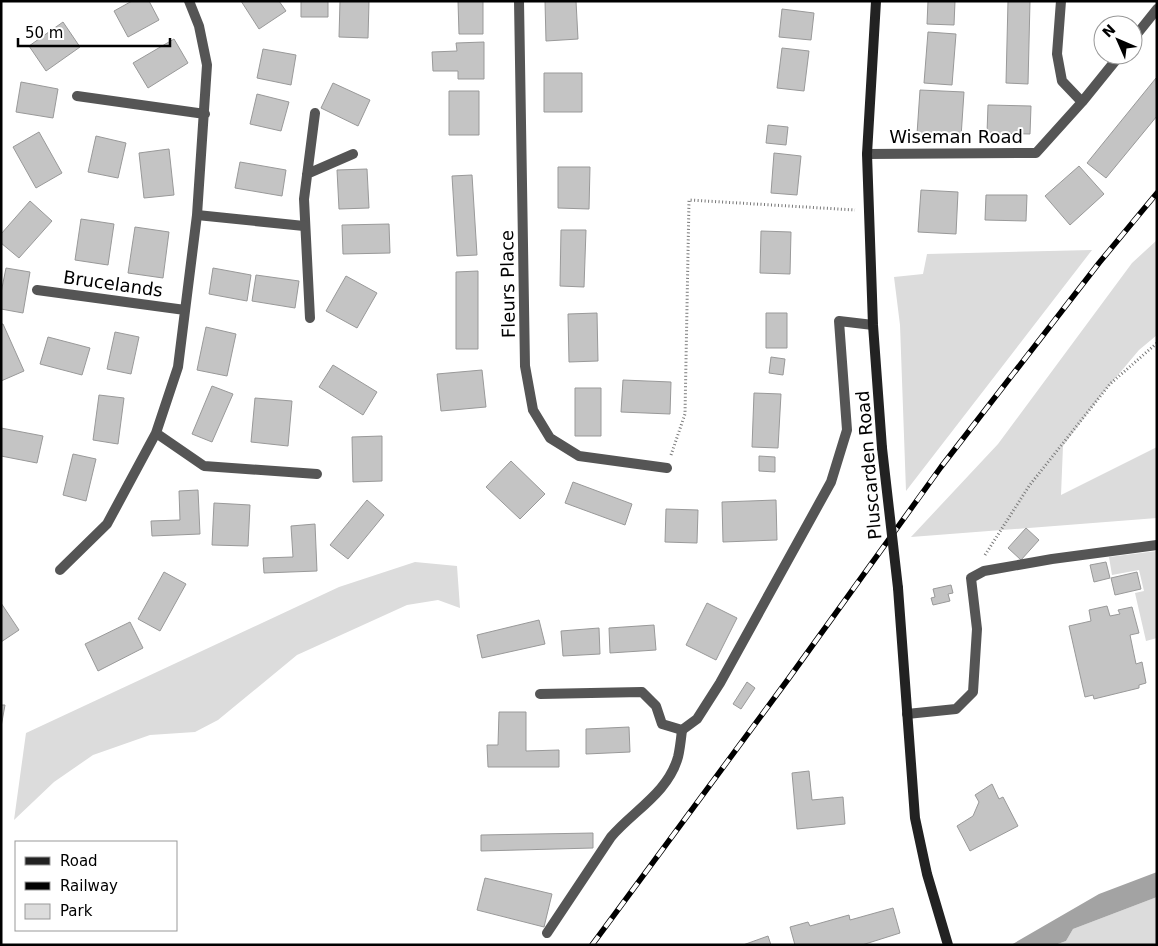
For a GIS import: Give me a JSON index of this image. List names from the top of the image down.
{
  "streets": {
    "main road": ["Pluscarden Road"],
    "street": ["Wiseman Road", "Brucelands", "Fleurs Place"]
  },
  "crossings": [
    ["Wiseman Road", "Pluscarden Road"]
  ],
  "legend": ["Road", "Railway", "Park"],
  "scale_bar": "50 m",
  "north": "top left"
}
